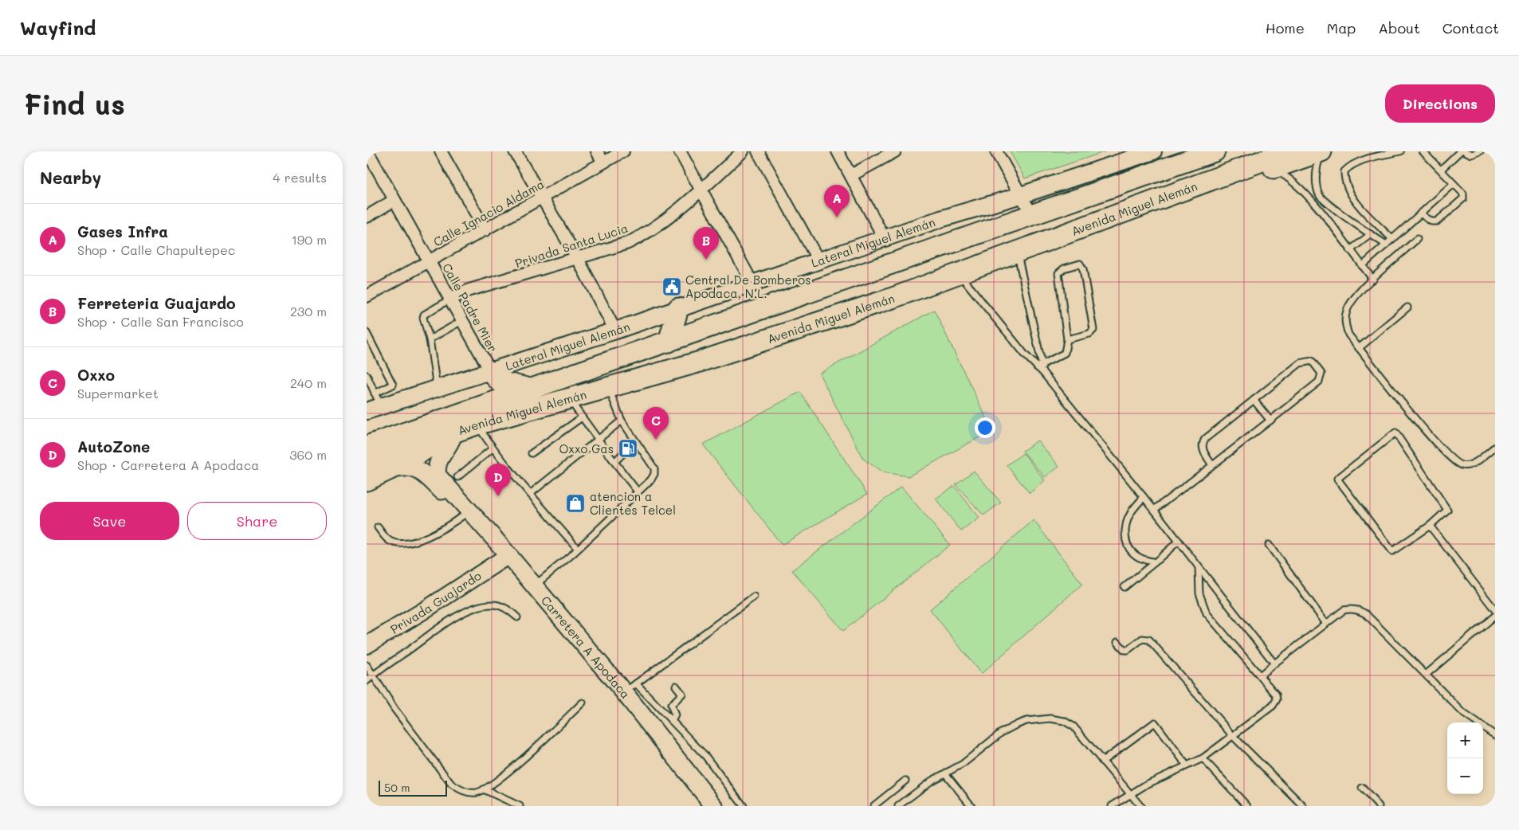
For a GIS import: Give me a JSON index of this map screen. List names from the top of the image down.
{
  "streets": {
    "highway": ["Avenida Miguel Alemán"],
    "main road": ["Carretera A Apodaca"],
    "street": [
      "Calle Ignacio Aldama",
      "Lateral Miguel Alemán",
      "Privada Santa Lucia",
      "Calle Padre Mier",
      "Privada Guajardo"
    ]
  },
  "crossings": [
    ["Calle Ignacio Aldama", "Calle Padre Mier"],
    ["Lateral Miguel Alemán", "Calle Padre Mier"],
    ["Privada Santa Lucia", "Calle Padre Mier"]
  ],
  "places": {
    "public building": ["Central De Bomberos Apodaca, N.L."],
    "fuel station": ["Oxxo Gas"],
    "shop": ["atencion a Clientes Telcel"]
  },
  "scale_bar": "50 m",
  "page": {
    "header": "Wayfind",
    "nav": [
      "Home",
      "Map",
      "About",
      "Contact"
    ],
    "buttons": [
      "Directions",
      ["Save", "Share"]
    ],
    "title": "Find us",
    "heading": ["Nearby", "4 results"],
    "pins": [
      "A",
      "B",
      "C",
      "D"
    ],
    "list": [
      {
        "mark": "A",
        "name": "Gases Infra",
        "note": "Shop · Calle Chapultepec",
        "value": "190 m"
      },
      {
        "mark": "B",
        "name": "Ferreteria Guajardo",
        "note": "Shop · Calle San Francisco",
        "value": "230 m"
      },
      {
        "mark": "C",
        "name": "Oxxo",
        "note": "Supermarket",
        "value": "240 m"
      },
      {
        "mark": "D",
        "name": "AutoZone",
        "note": "Shop · Carretera A Apodaca",
        "value": "360 m"
      }
    ],
    "map_buttons": ["+", "−"],
    "scale": "50 m"
  }
}
